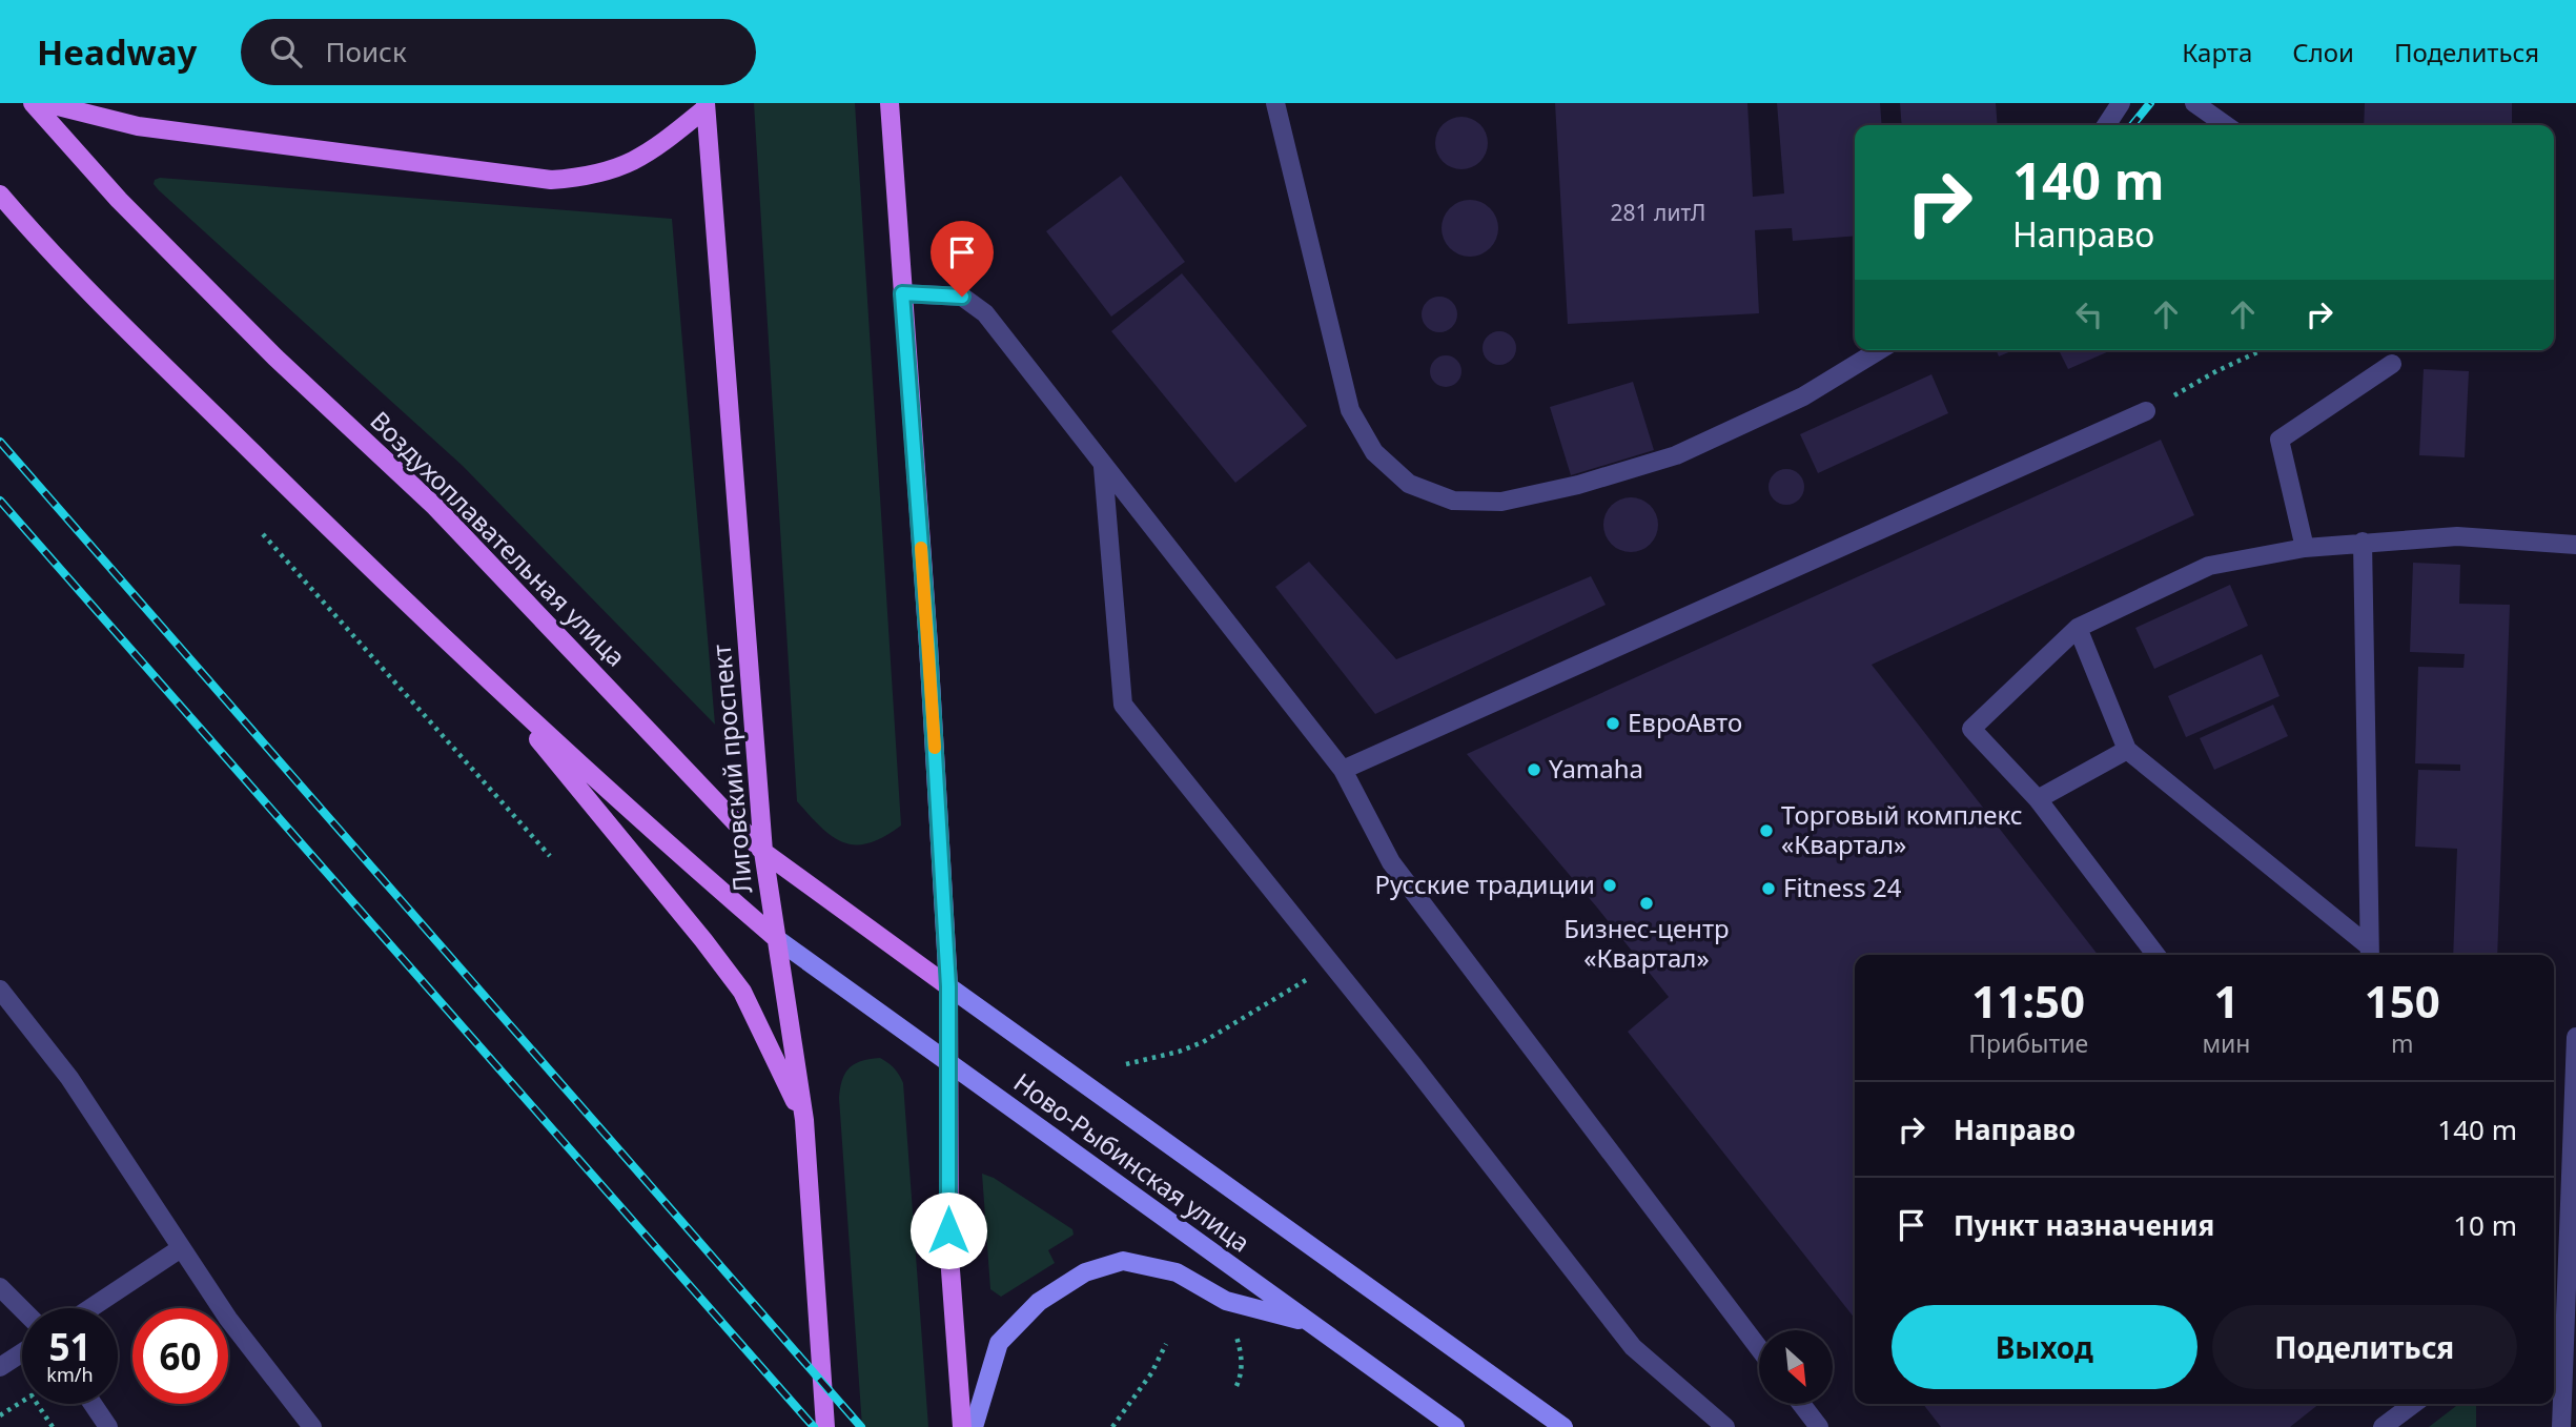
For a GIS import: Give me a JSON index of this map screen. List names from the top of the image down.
{
  "streets": {
    "main road": ["Воздухоплавательная улица", "Лиговский проспект", "Ново-Рыбинская улица"]
  },
  "crossings": [
    ["Воздухоплавательная улица", "Лиговский проспект"],
    ["Воздухоплавательная улица", "Ново-Рыбинская улица"],
    ["Лиговский проспект", "Ново-Рыбинская улица"]
  ],
  "places": [
    "ЕвроАвто",
    "Yamaha",
    "Торговый комплекс «Квартал»",
    "Русские традиции",
    "Fitness 24",
    "Бизнес-центр «Квартал»"
  ],
  "house_numbers": ["281 литЛ"],
  "north": "bottom right",
  "page": {
    "header": "Headway",
    "search": "Поиск",
    "nav": ["Карта", "Слои", "Поделиться"],
    "turn": ["140 m", "Направо"],
    "eta": [
      "11:50",
      "Прибытие",
      "1",
      "мин",
      "150",
      "m"
    ],
    "list": [
      {
        "name": "Направо",
        "value": "140 m"
      },
      {
        "name": "Пункт назначения",
        "value": "10 m"
      }
    ],
    "buttons": ["Выход", "Поделиться"],
    "speed": "51 km/h",
    "limit": "60"
  }
}
